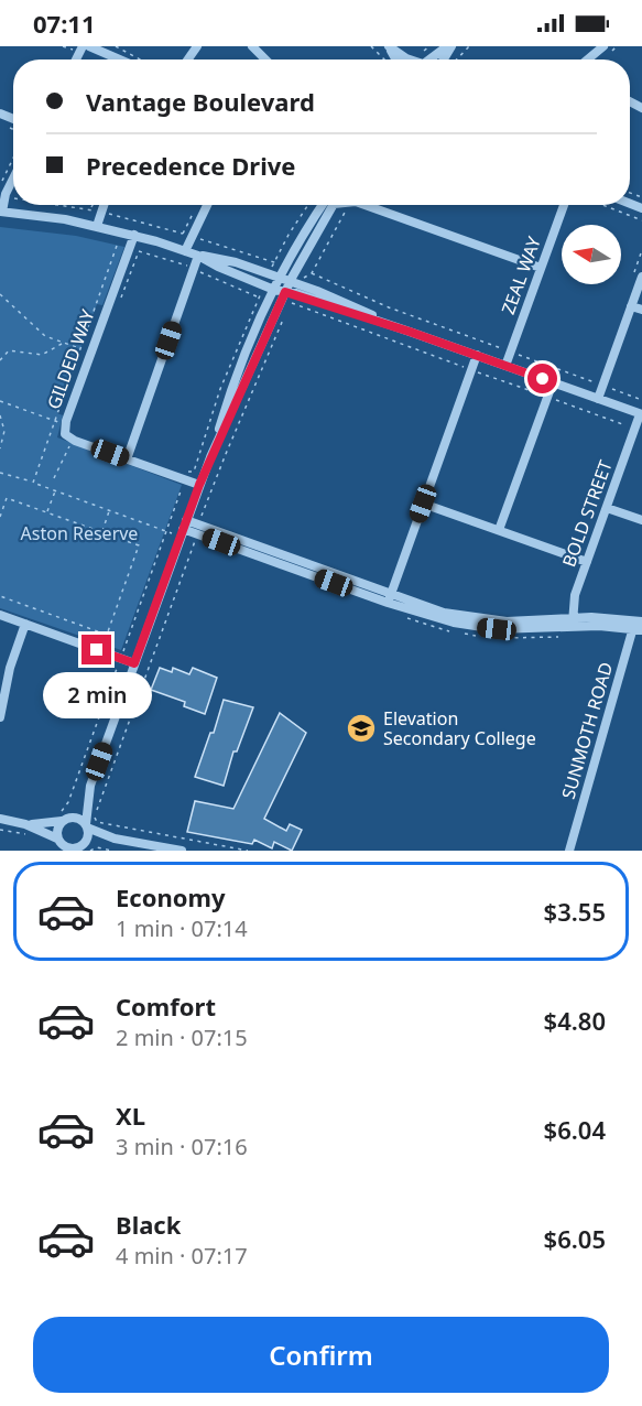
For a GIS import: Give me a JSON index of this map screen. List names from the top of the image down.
{
  "streets": {
    "street": [
      "ZEAL WAY",
      "GILDED WAY",
      "BOLD STREET",
      "SUNMOTH ROAD"
    ]
  },
  "parks": ["Aston Reserve"],
  "places": {
    "school or university": ["Elevation Secondary College"]
  },
  "north": "left",
  "page": {
    "status": "07:11",
    "banner": ["Vantage Boulevard", "Precedence Drive"],
    "bubble": "2 min",
    "list": [
      {
        "name": "Economy",
        "note": "1 min · 07:14",
        "value": "$3.55"
      },
      {
        "name": "Comfort",
        "note": "2 min · 07:15",
        "value": "$4.80"
      },
      {
        "name": "XL",
        "note": "3 min · 07:16",
        "value": "$6.04"
      },
      {
        "name": "Black",
        "note": "4 min · 07:17",
        "value": "$6.05"
      }
    ],
    "buttons": "Confirm"
  }
}
